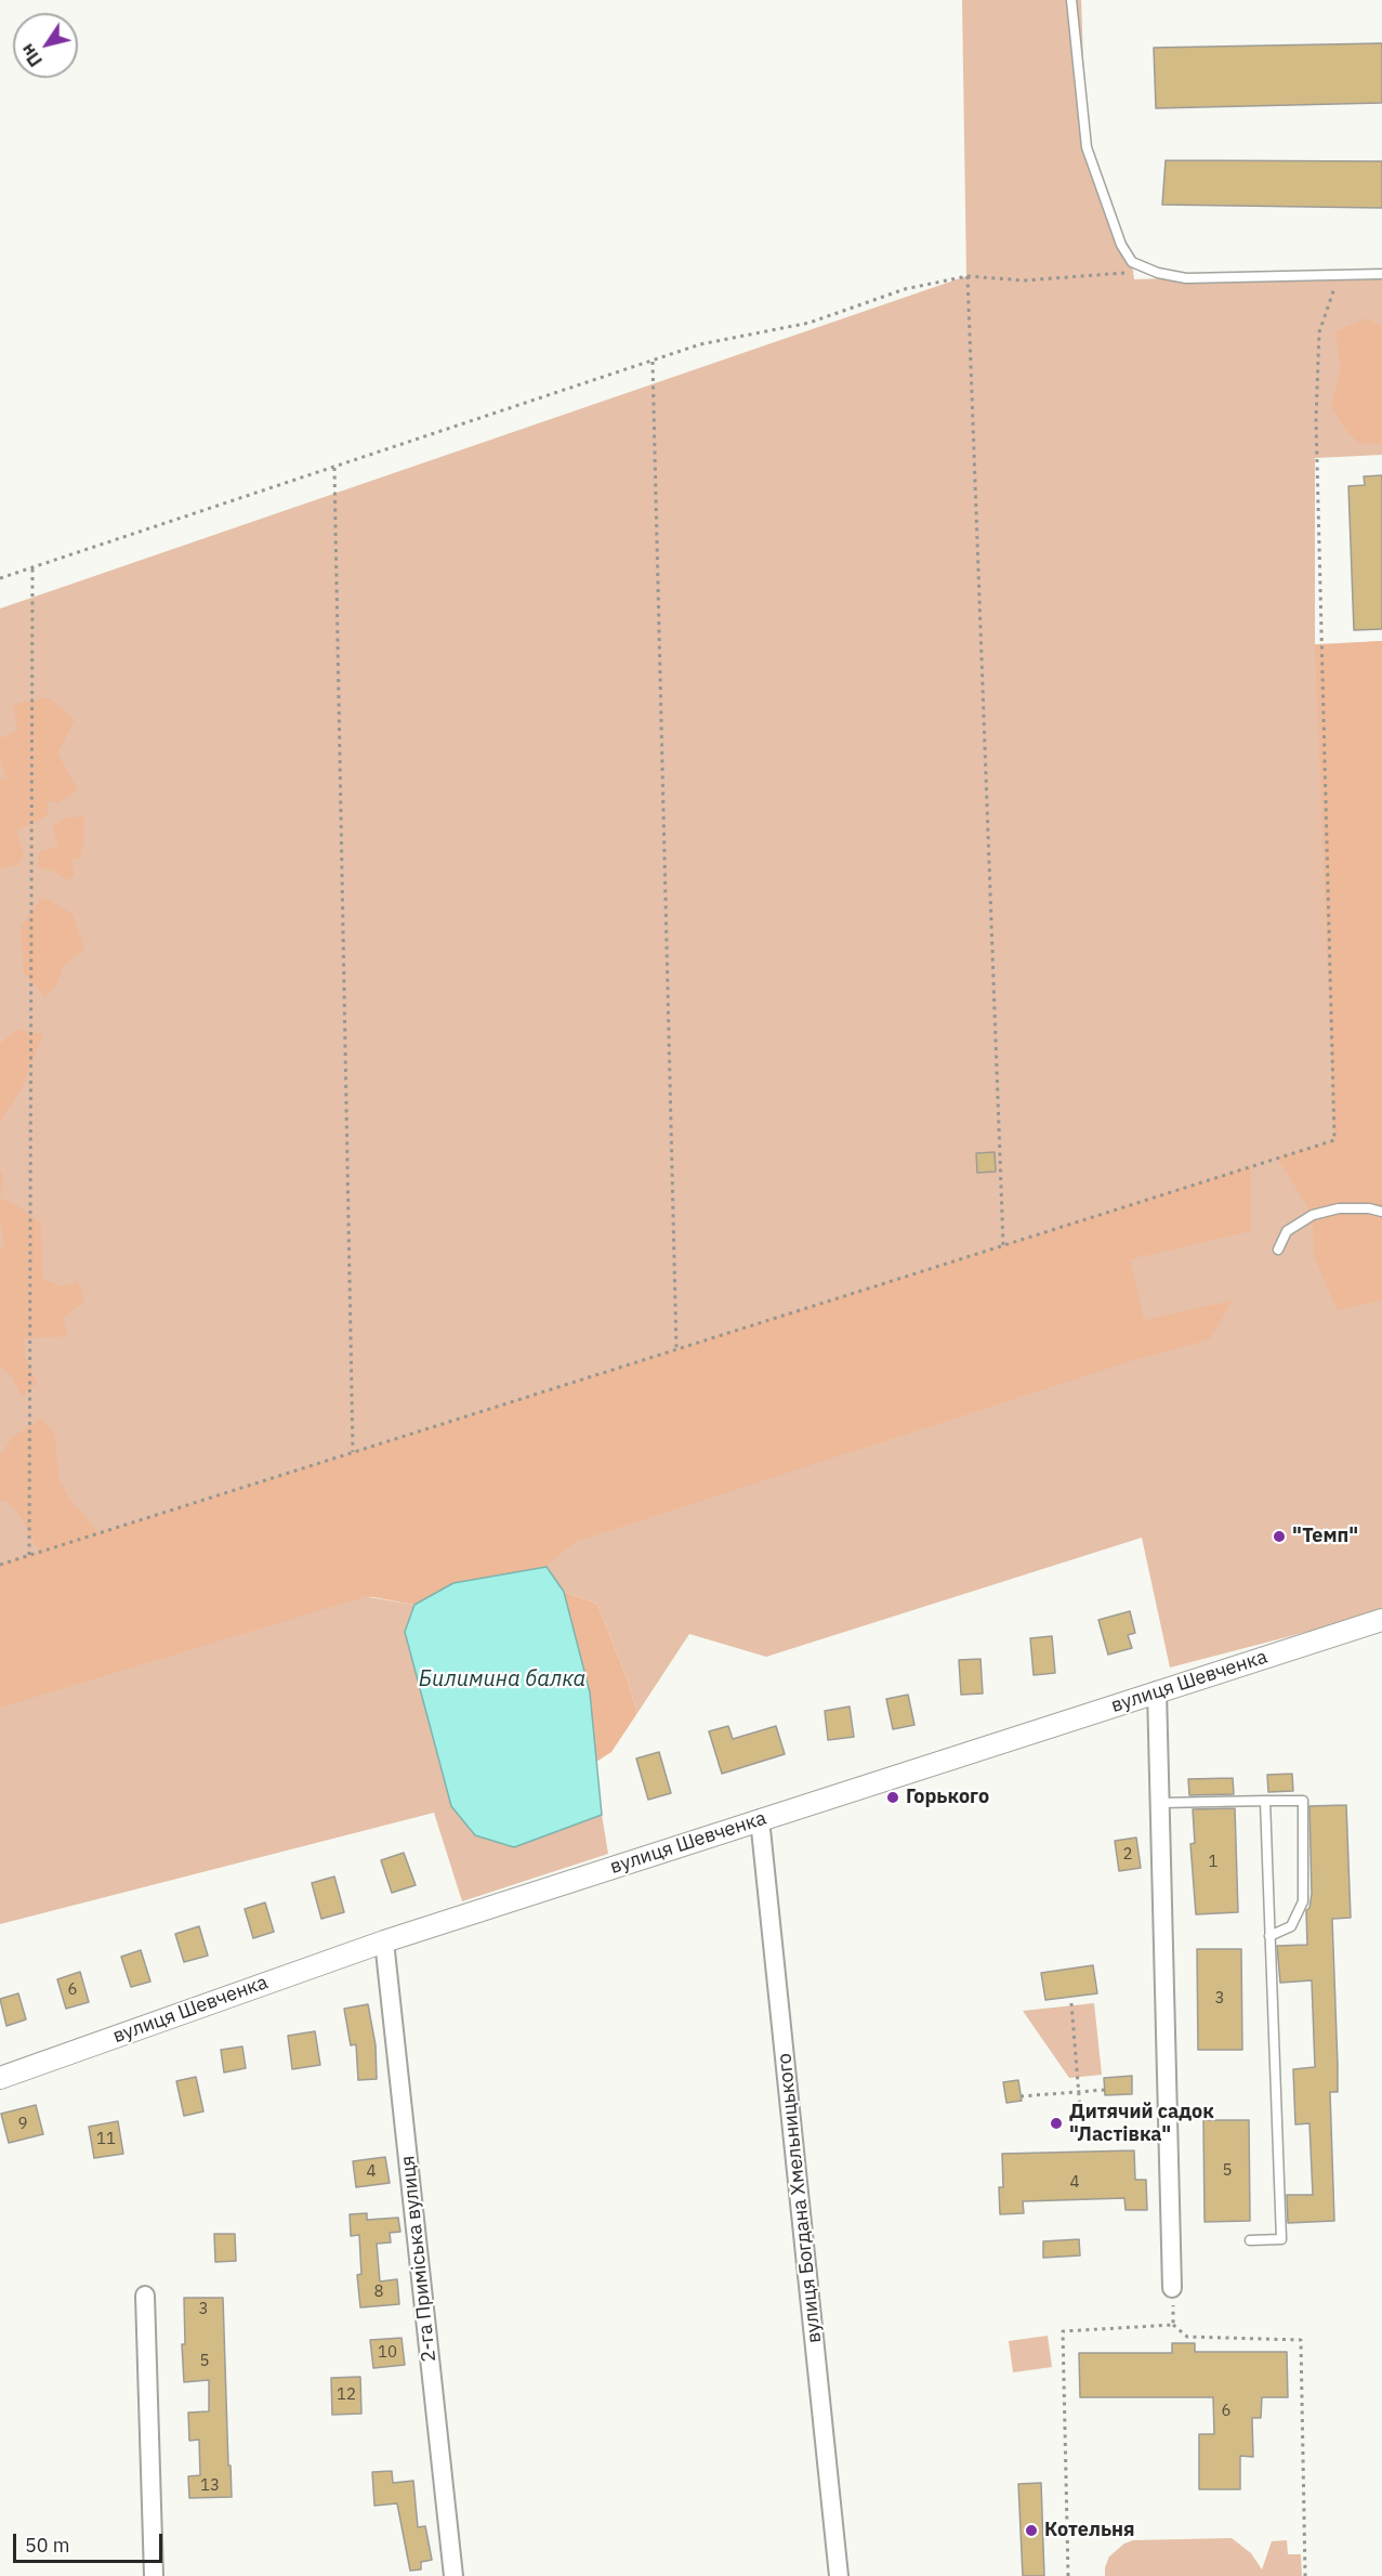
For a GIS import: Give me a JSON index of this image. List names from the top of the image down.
{
  "streets": {
    "street": ["вулиця Шевченка", "вулиця Богдана Хмельницького", "2-га Приміська вулиця"]
  },
  "crossings": [
    ["вулиця Шевченка", "вулиця Богдана Хмельницького"],
    ["вулиця Шевченка", "2-га Приміська вулиця"]
  ],
  "water": ["Билимина балка"],
  "places": [
    "\"Темп\"",
    "Горького",
    "Дитячий садок \"Ластівка\"",
    "Котельня"
  ],
  "house_numbers": [
    "2",
    "1",
    "6",
    "3",
    "9",
    "11",
    "5",
    "4",
    "4",
    "8",
    "3",
    "10",
    "5",
    "12",
    "6",
    "13"
  ],
  "scale_bar": "50 m",
  "north": "bottom left"
}
